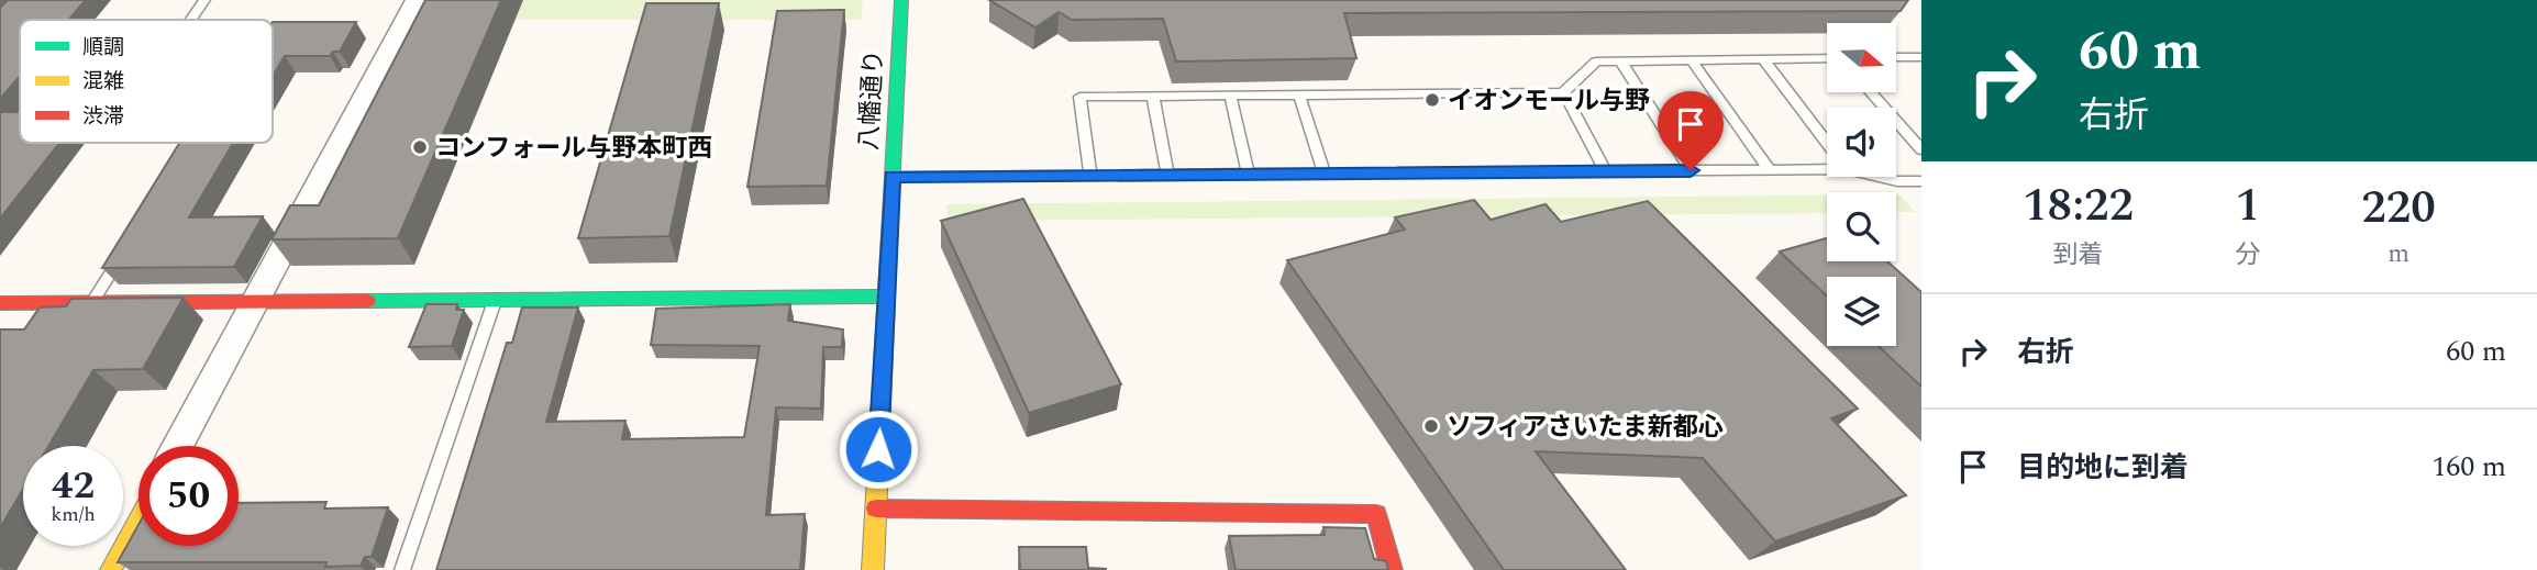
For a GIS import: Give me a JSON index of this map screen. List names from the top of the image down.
{
  "streets": {
    "street": ["八幡通り"]
  },
  "places": ["イオンモール与野", "コンフォール与野本町西", "ソフィアさいたま新都心"],
  "legend": ["順調", "混雑", "渋滞"],
  "north": "right",
  "page": {
    "turn": ["60 m", "右折"],
    "eta": [
      "18:22",
      "到着",
      "1",
      "分",
      "220",
      "m"
    ],
    "list": [
      {
        "name": "右折",
        "value": "60 m"
      },
      {
        "name": "目的地に到着",
        "value": "160 m"
      }
    ],
    "speed": "42 km/h",
    "limit": "50"
  }
}
